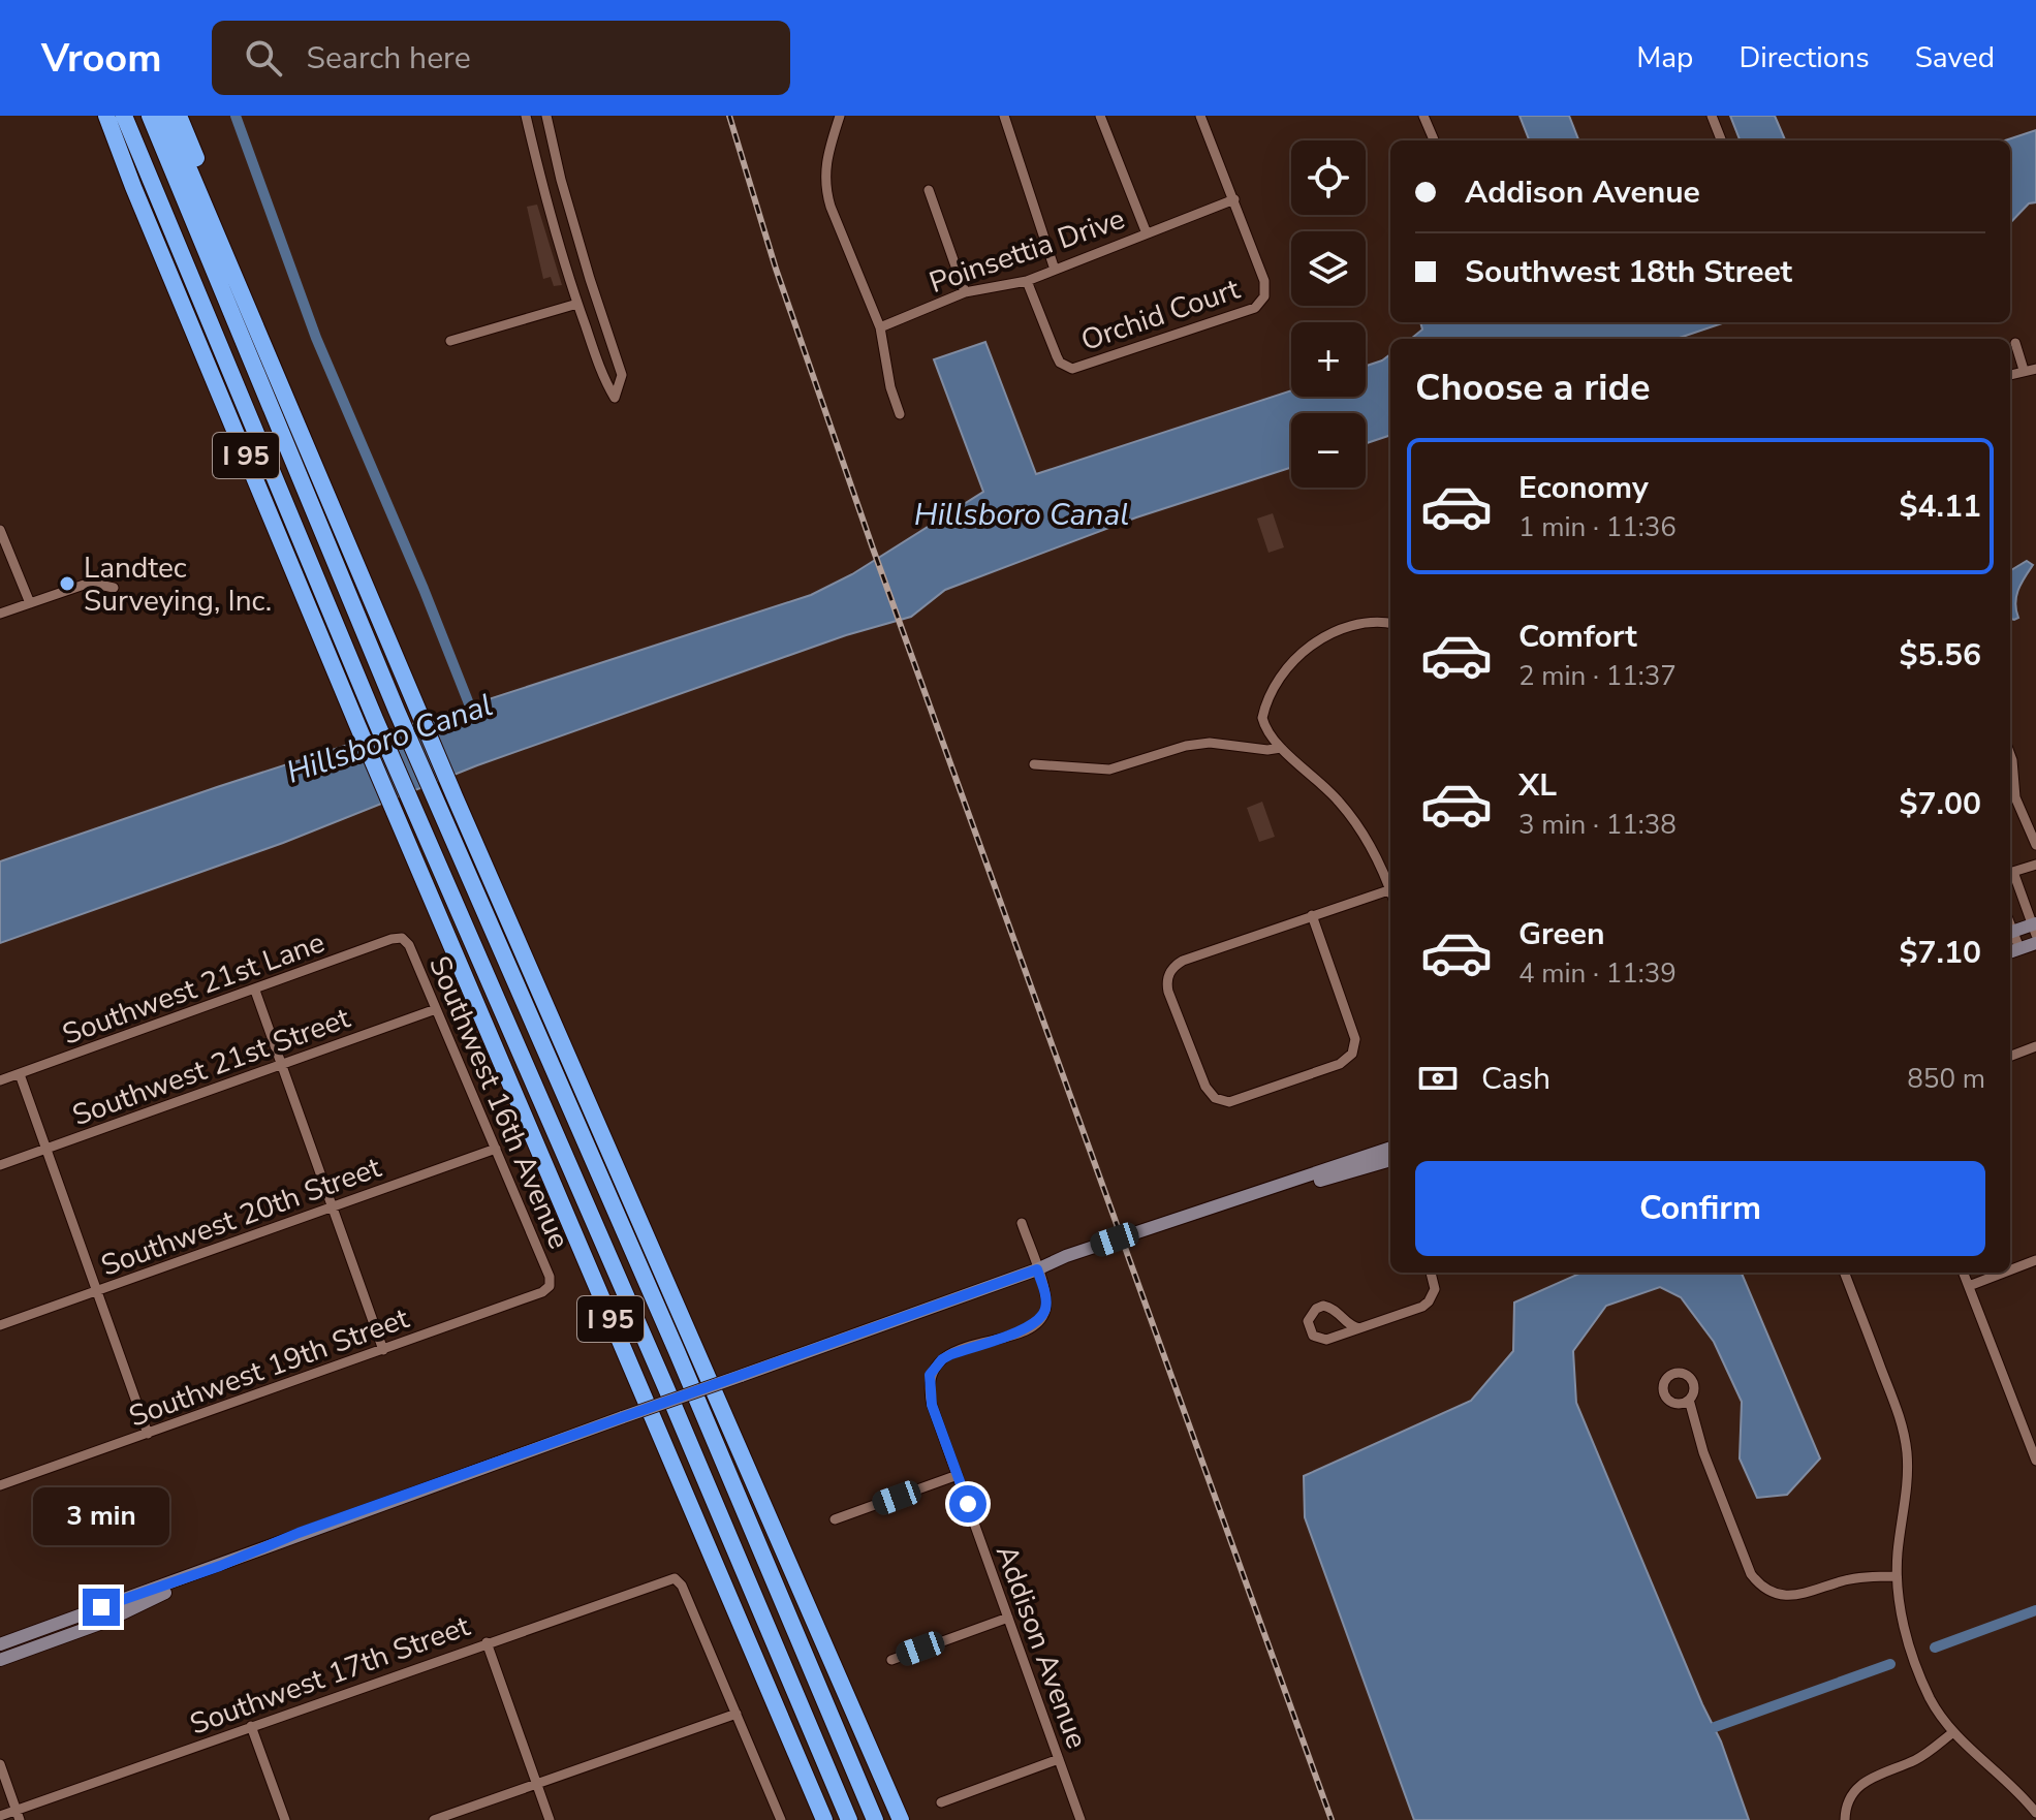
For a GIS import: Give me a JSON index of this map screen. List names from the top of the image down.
{
  "streets": {
    "highway": ["I 95"],
    "street": [
      "Poinsettia Drive",
      "Orchid Court",
      "Southwest 21st Lane",
      "Southwest 21st Street",
      "Southwest 16th Avenue",
      "Southwest 20th Street",
      "Southwest 19th Street",
      "Addison Avenue",
      "Southwest 17th Street"
    ]
  },
  "crossings": [
    ["Poinsettia Drive", "Orchid Court"],
    ["Southwest 21st Lane", "Southwest 16th Avenue"],
    ["Southwest 21st Street", "Southwest 16th Avenue"],
    ["Southwest 16th Avenue", "Southwest 20th Street"],
    ["Southwest 16th Avenue", "Southwest 19th Street"]
  ],
  "water": ["Hillsboro Canal"],
  "places": ["Landtec Surveying, Inc."],
  "page": {
    "header": "Vroom",
    "search": "Search here",
    "nav": ["Map", "Directions", "Saved"],
    "map_buttons": ["+", "−"],
    "banner": ["Addison Avenue", "Southwest 18th Street"],
    "heading": "Choose a ride",
    "list": [
      {
        "name": "Economy",
        "note": "1 min · 11:36",
        "value": "$4.11"
      },
      {
        "name": "Comfort",
        "note": "2 min · 11:37",
        "value": "$5.56"
      },
      {
        "name": "XL",
        "note": "3 min · 11:38",
        "value": "$7.00"
      },
      {
        "name": "Green",
        "note": "4 min · 11:39",
        "value": "$7.10"
      }
    ],
    "pay": ["Cash", "850 m"],
    "buttons": "Confirm",
    "bubble": "3 min"
  }
}
